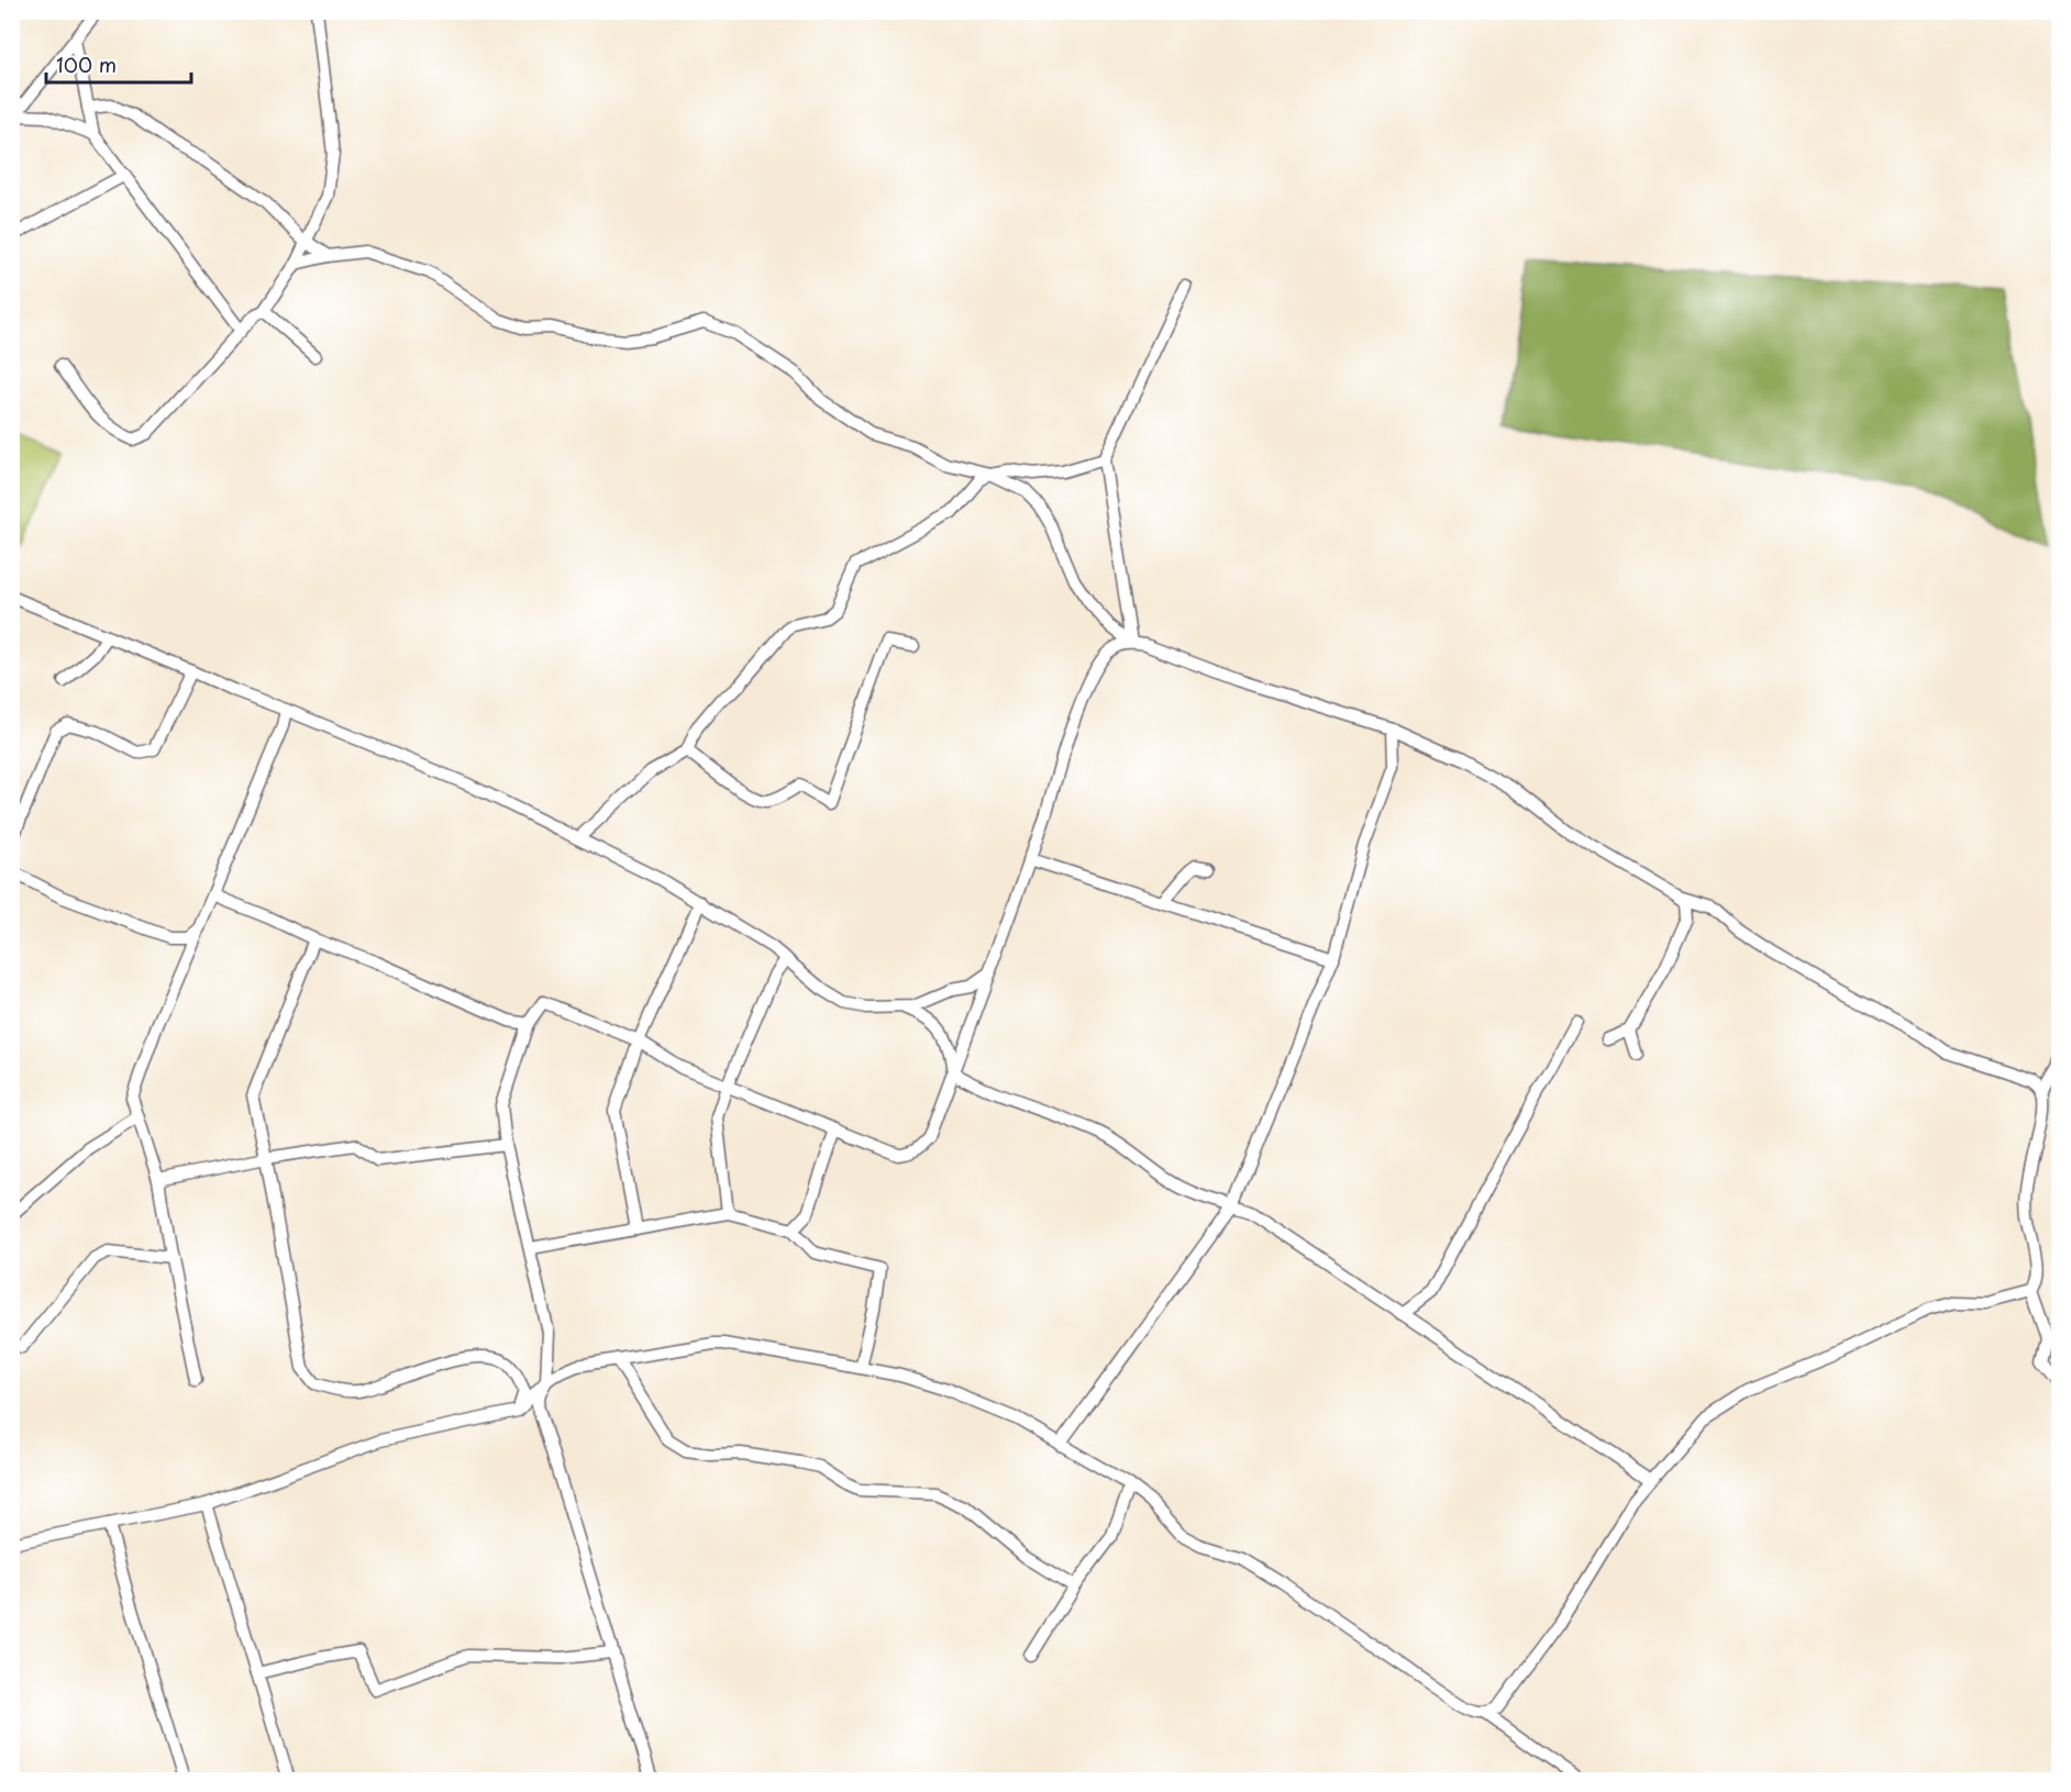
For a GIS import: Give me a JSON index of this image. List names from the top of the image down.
{
  "scale_bar": "100 m"
}
